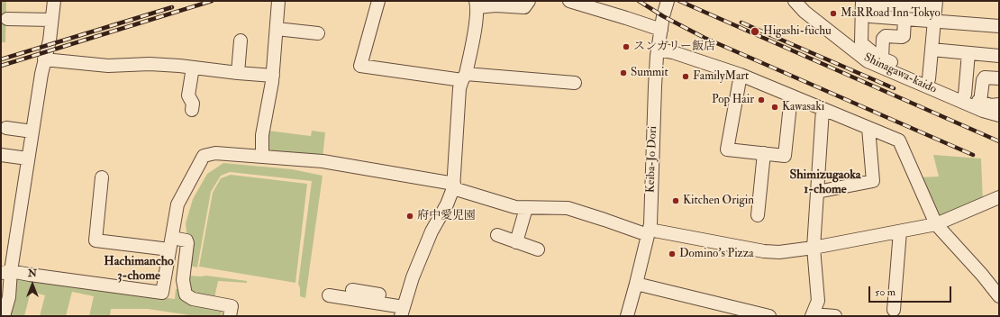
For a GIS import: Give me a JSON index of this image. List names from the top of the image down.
{
  "streets": {
    "street": ["Shinagawa-kaido", "Keiba-Jo Dori"]
  },
  "districts": ["Shimizugaoka 1-chome", "Hachimancho 3-chome"],
  "places": [
    "MaRRoad Inn Tokyo",
    "Higashi-fuchu",
    "スンガリー飯店",
    "Summit",
    "FamilyMart",
    "Pop Hair",
    "Kawasaki",
    "Kitchen Origin",
    "府中愛児園",
    "Domino's Pizza"
  ],
  "scale_bar": "50 m",
  "north": "top"
}
